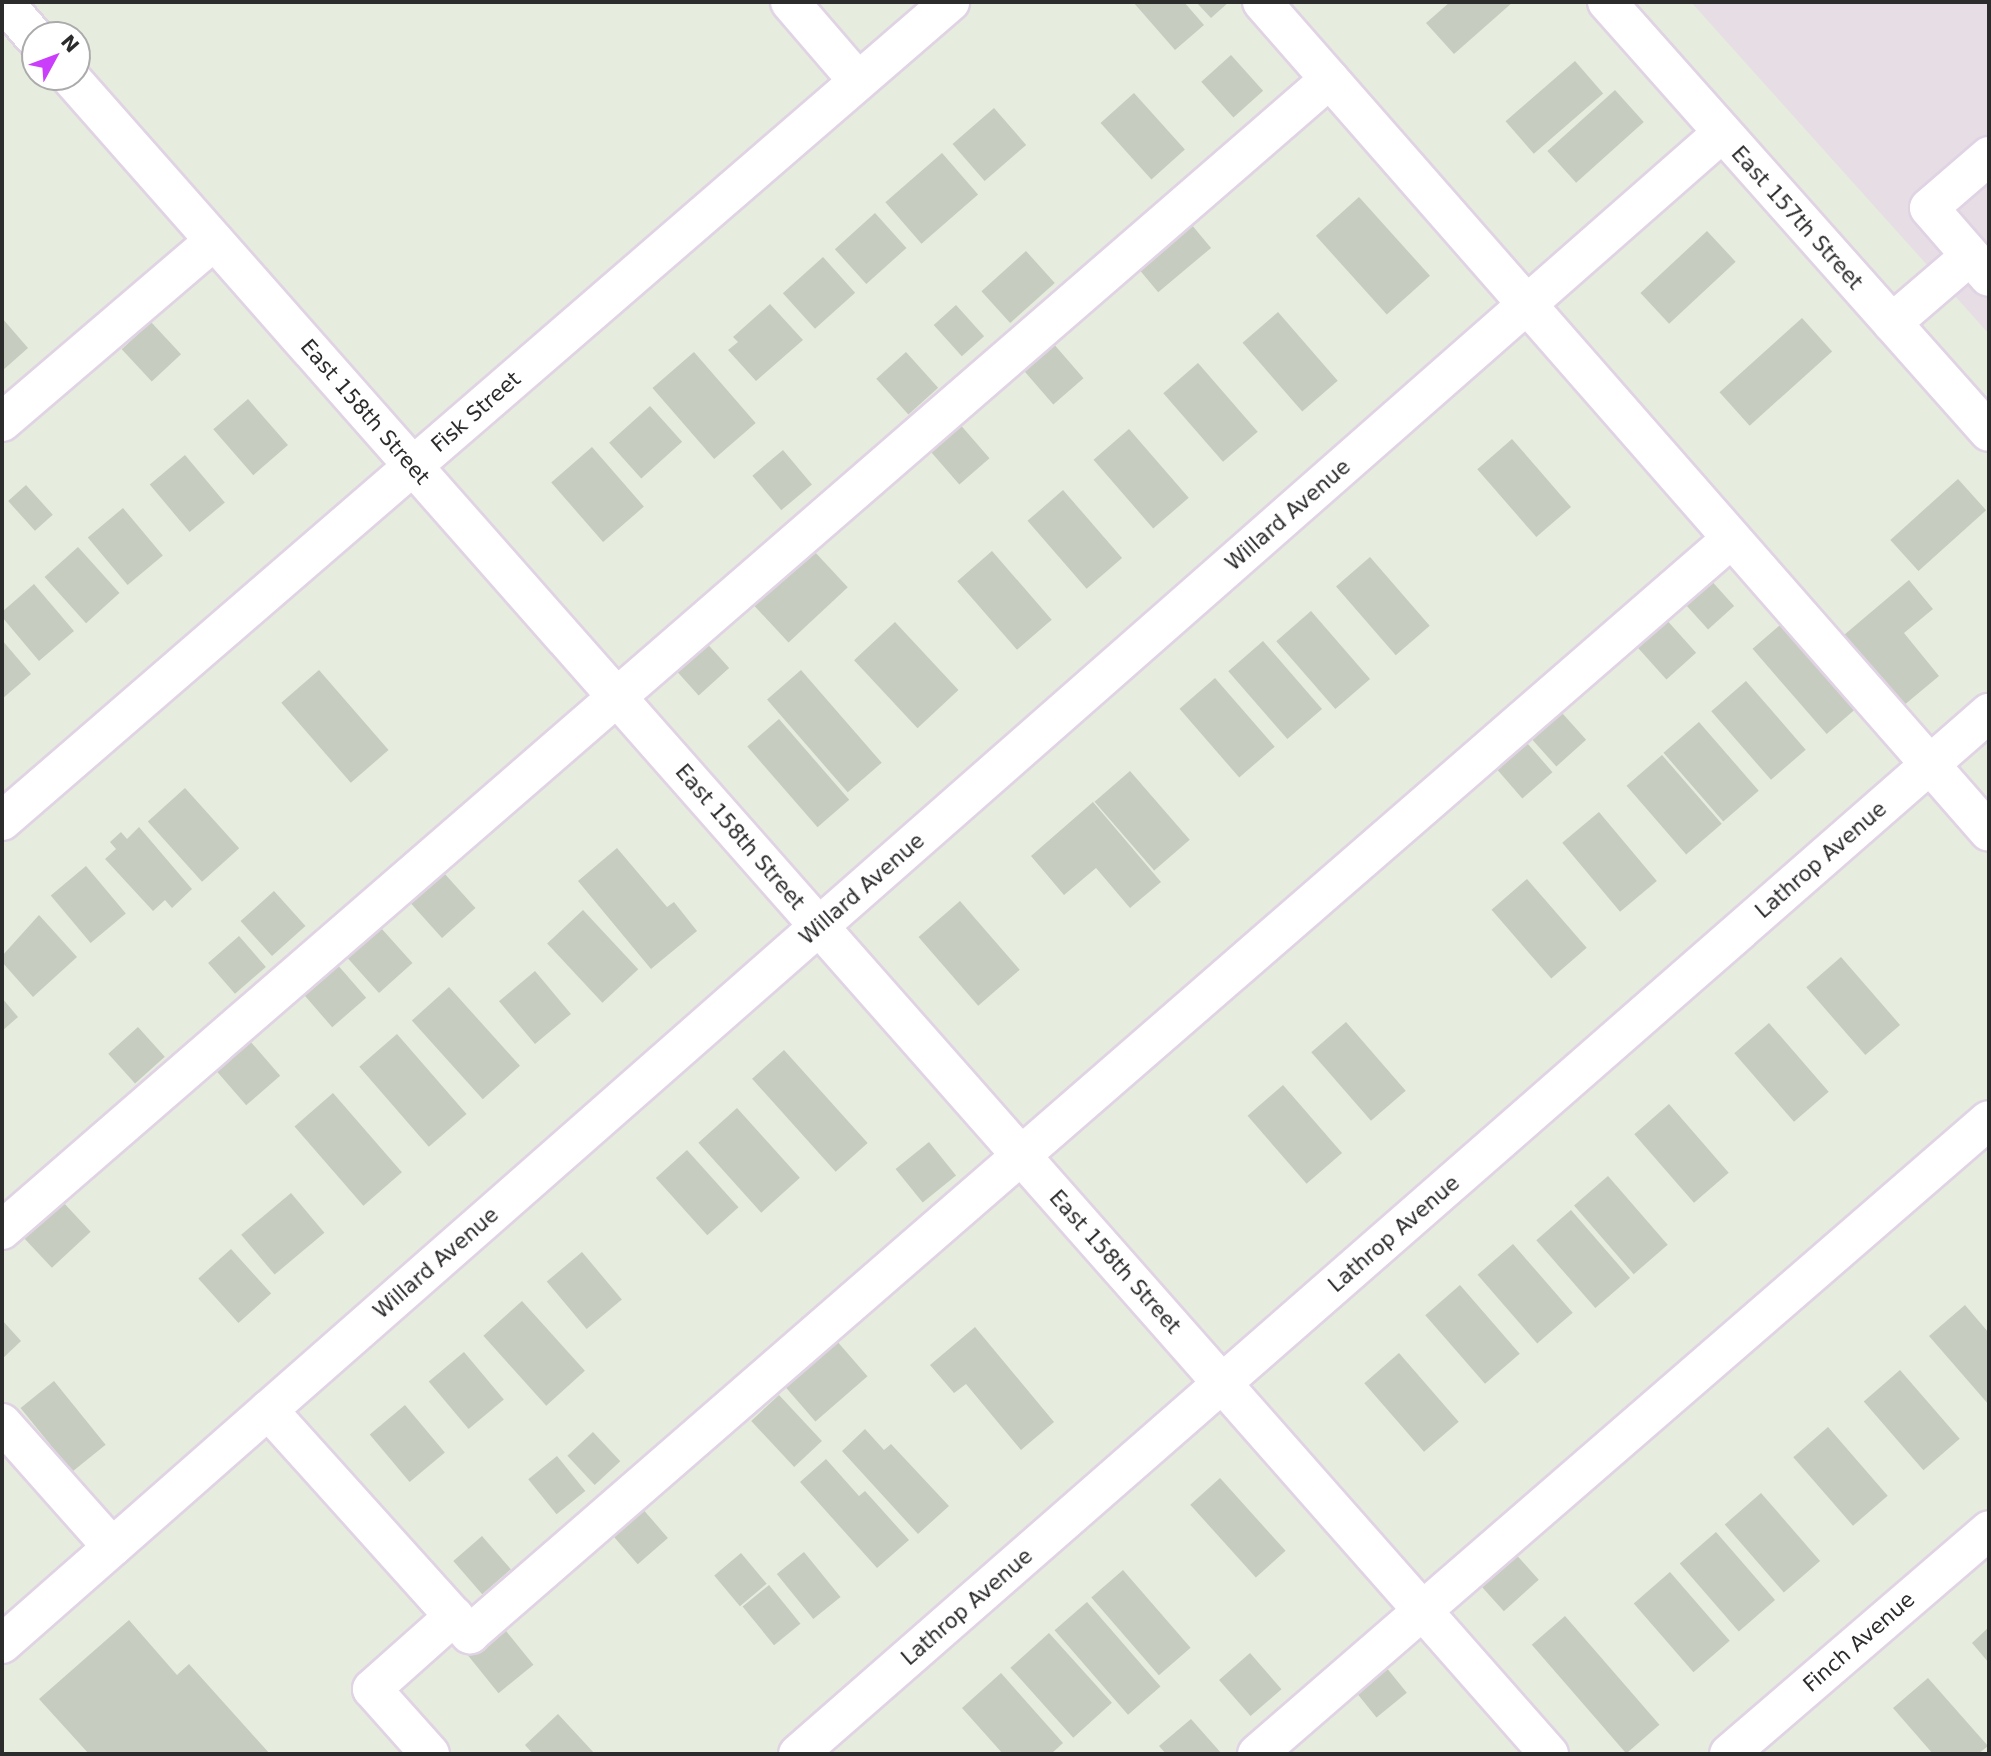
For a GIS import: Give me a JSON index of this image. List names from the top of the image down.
{
  "streets": {
    "street": [
      "East 157th Street",
      "East 158th Street",
      "Fisk Street",
      "Willard Avenue",
      "Lathrop Avenue",
      "Finch Avenue"
    ]
  },
  "crossings": [
    ["East 157th Street", "Willard Avenue"],
    ["East 158th Street", "Fisk Street"],
    ["East 158th Street", "Willard Avenue"],
    ["East 158th Street", "Lathrop Avenue"]
  ],
  "north": "top right"
}
